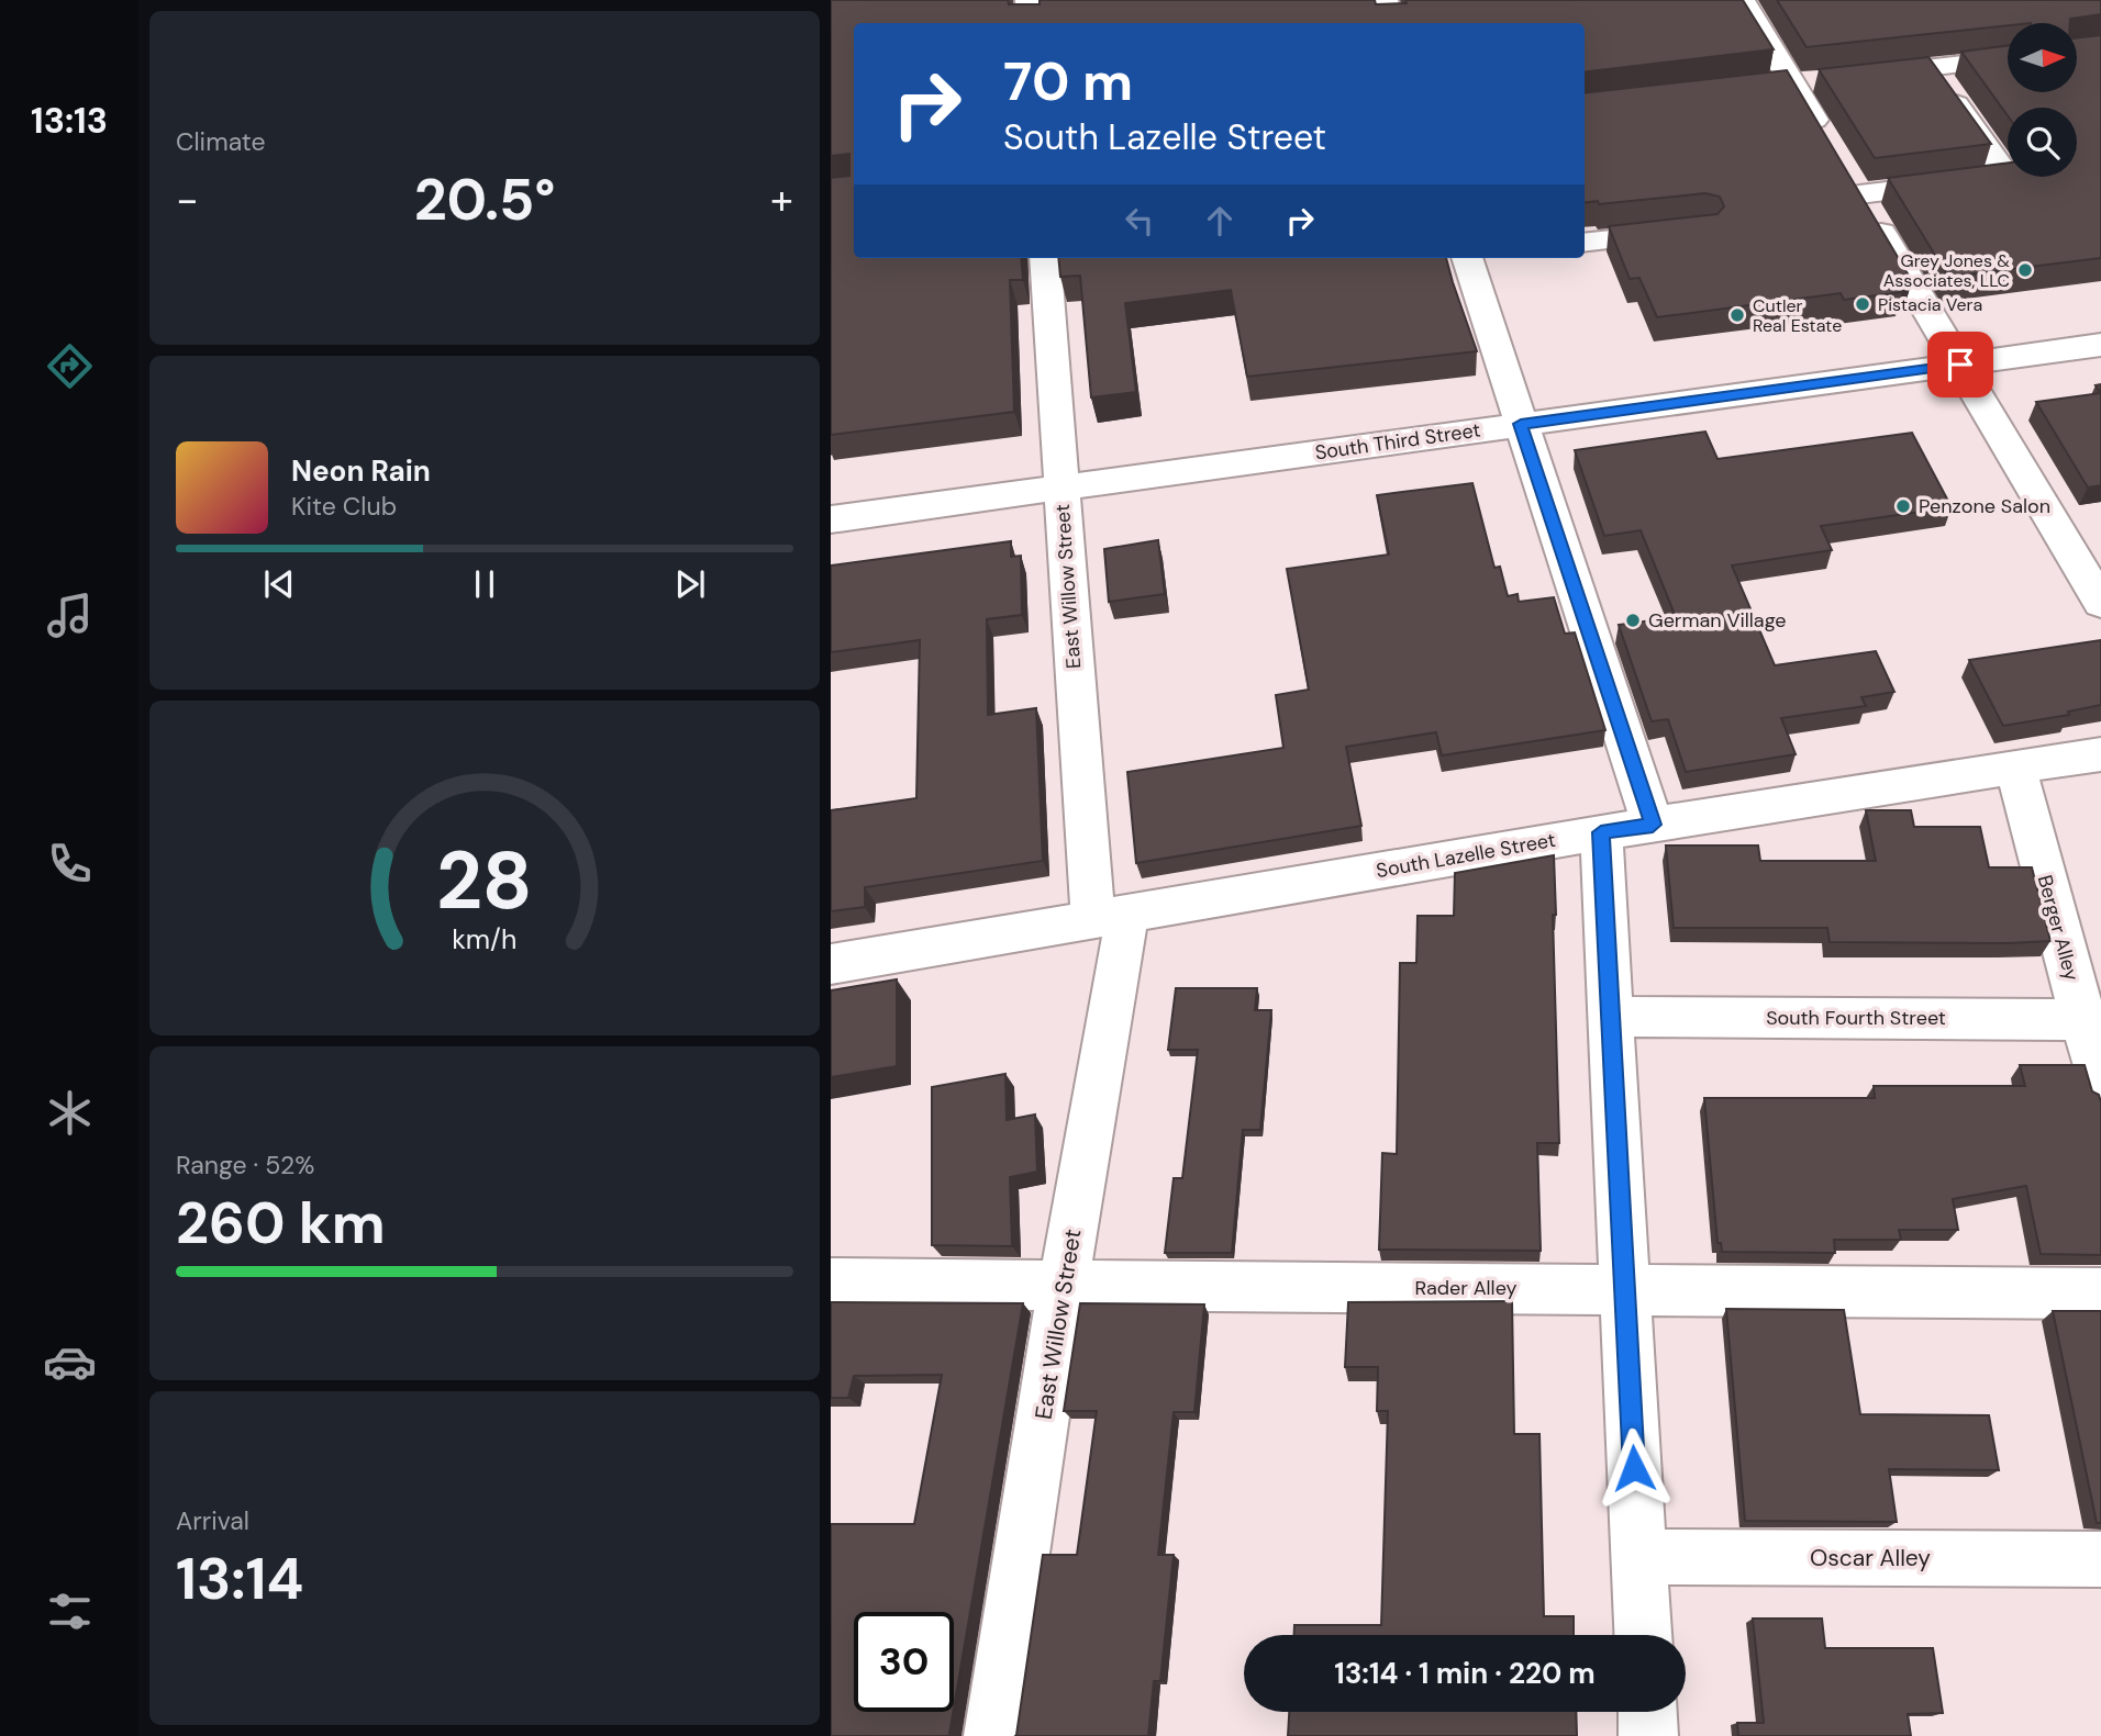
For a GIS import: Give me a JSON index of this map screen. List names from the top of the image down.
{
  "streets": {
    "street": [
      "South Third Street",
      "East Willow Street",
      "South Lazelle Street",
      "Berger Alley",
      "South Fourth Street",
      "Rader Alley",
      "Oscar Alley"
    ]
  },
  "crossings": [
    ["South Third Street", "East Willow Street"],
    ["East Willow Street", "South Lazelle Street"],
    ["East Willow Street", "Rader Alley"],
    ["South Lazelle Street", "Berger Alley"],
    ["Berger Alley", "South Fourth Street"]
  ],
  "places": [
    "Grey Jones & Associates, LLC",
    "Pistacia Vera",
    "Cutler Real Estate",
    "Penzone Salon",
    "German Village"
  ],
  "north": "right",
  "page": {
    "tabs": "13:13",
    "tile": [
      "Climate",
      ["Range · 52%", "260 km"],
      ["Arrival", "13:14"]
    ],
    "turn": ["70 m", "South Lazelle Street"],
    "heat": ["−", "20.5°", "+"],
    "song": ["Neon Rain", "Kite Club"],
    "limit": "30",
    "trip": "13:14 · 1 min · 220 m",
    "gauge": ["28", "km/h"]
  }
}
